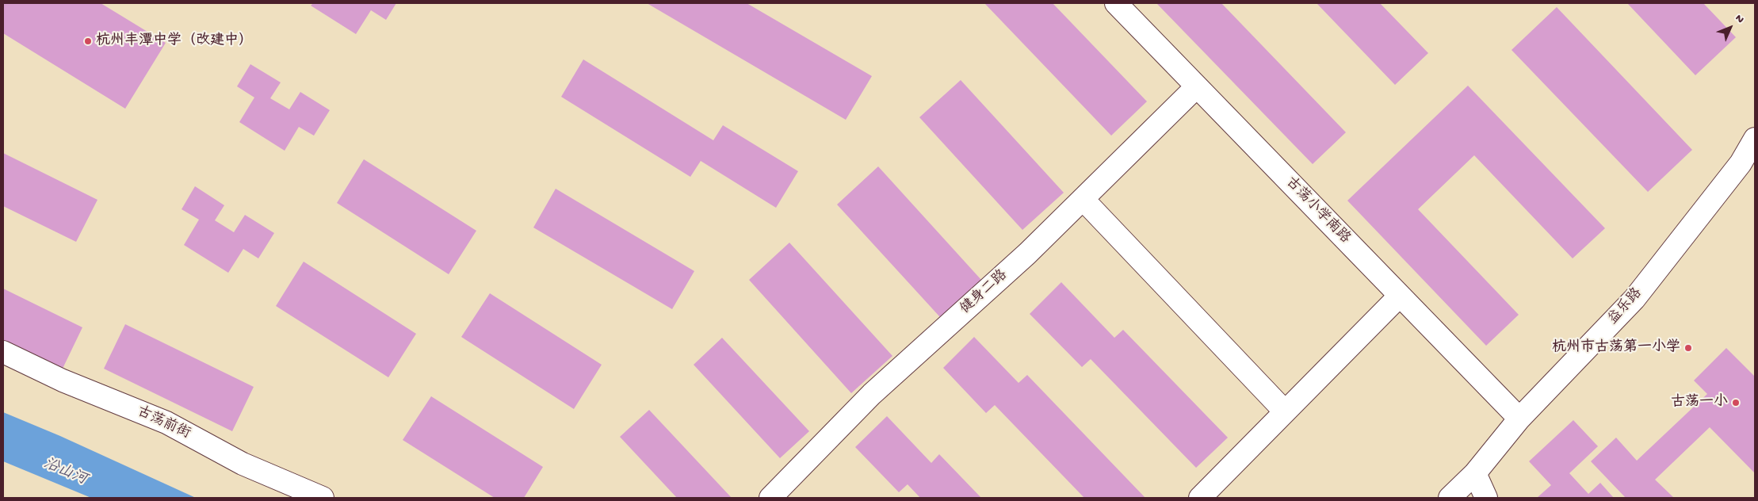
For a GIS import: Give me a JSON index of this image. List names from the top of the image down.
{
  "streets": {
    "street": [
      "古荡小学南路",
      "健身二路",
      "益乐路",
      "古荡前街"
    ]
  },
  "crossings": [
    ["古荡小学南路", "健身二路"],
    ["古荡小学南路", "益乐路"]
  ],
  "water": ["沿山河"],
  "places": ["杭州丰潭中学（改建中）", "杭州市古荡第一小学", "古荡一小"],
  "north": "top right"
}
